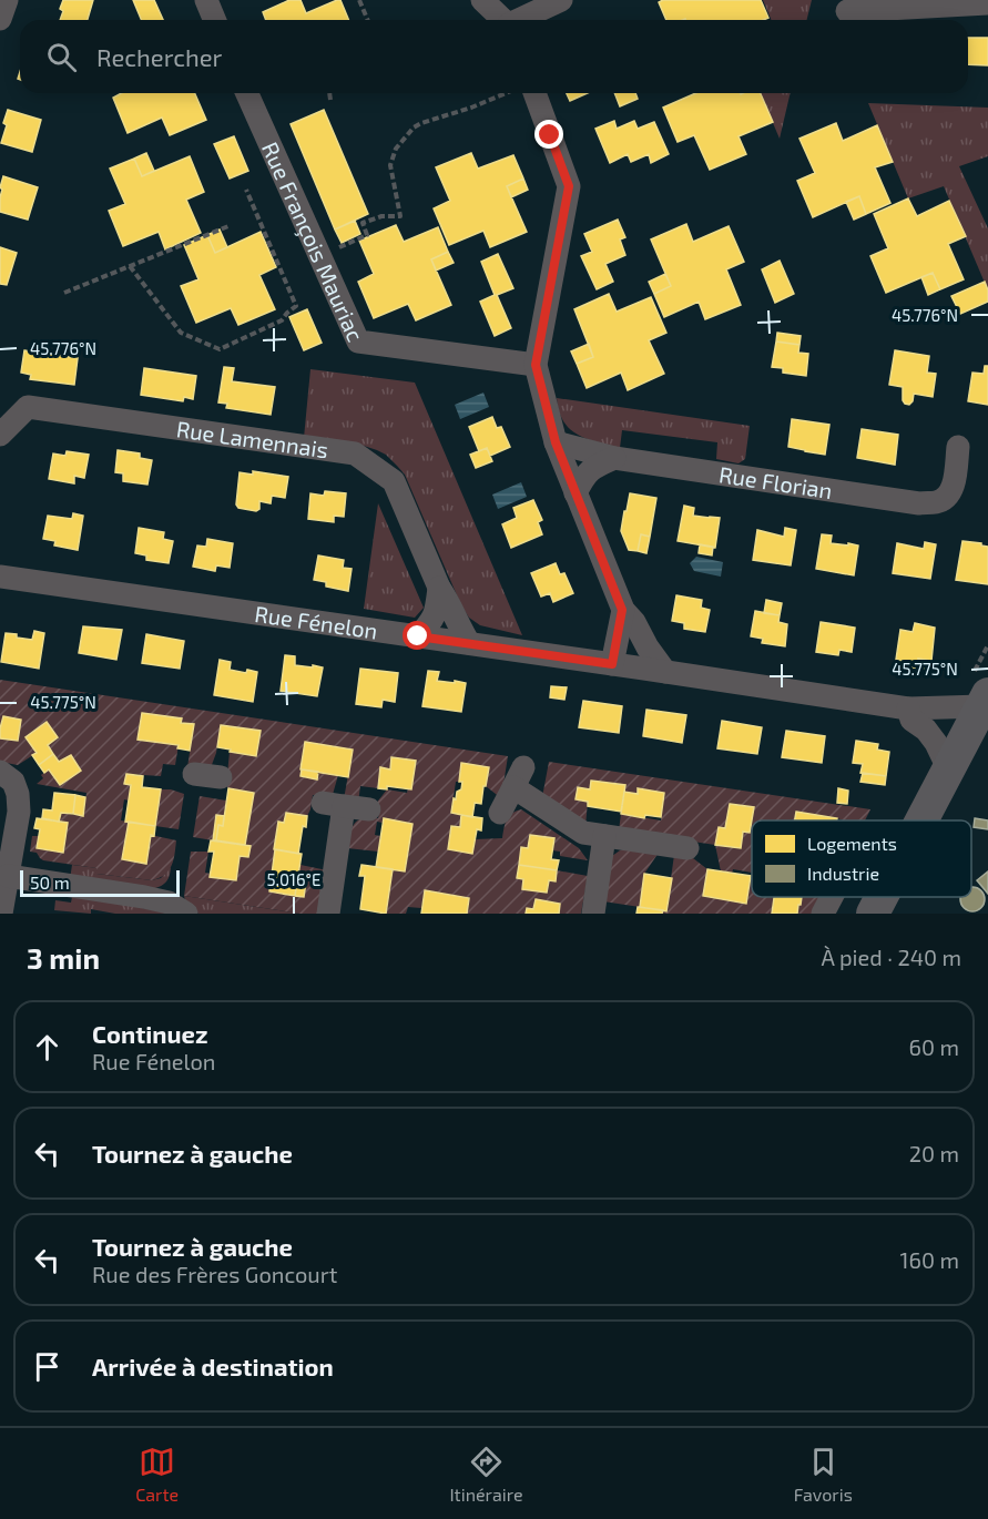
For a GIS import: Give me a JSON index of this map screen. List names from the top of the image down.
{
  "streets": {
    "street": [
      "Rue François Mauriac",
      "Rue Lamennais",
      "Rue Florian",
      "Rue Fénelon"
    ]
  },
  "legend": ["Logements", "Industrie"],
  "scale_bar": "50 m",
  "page": {
    "search": "Rechercher",
    "scale": "50 m",
    "heading": ["3 min", "À pied · 240 m"],
    "list": [
      ["Continuez", "Rue Fénelon", "60 m"],
      ["Tournez à gauche", "20 m"],
      ["Tournez à gauche", "Rue des Frères Goncourt", "160 m"],
      "Arrivée à destination"
    ],
    "nav": ["Carte", "Itinéraire", "Favoris"]
  },
  "coordinates": ["45.776°N", "45.775°N", "5.016°E"]
}
